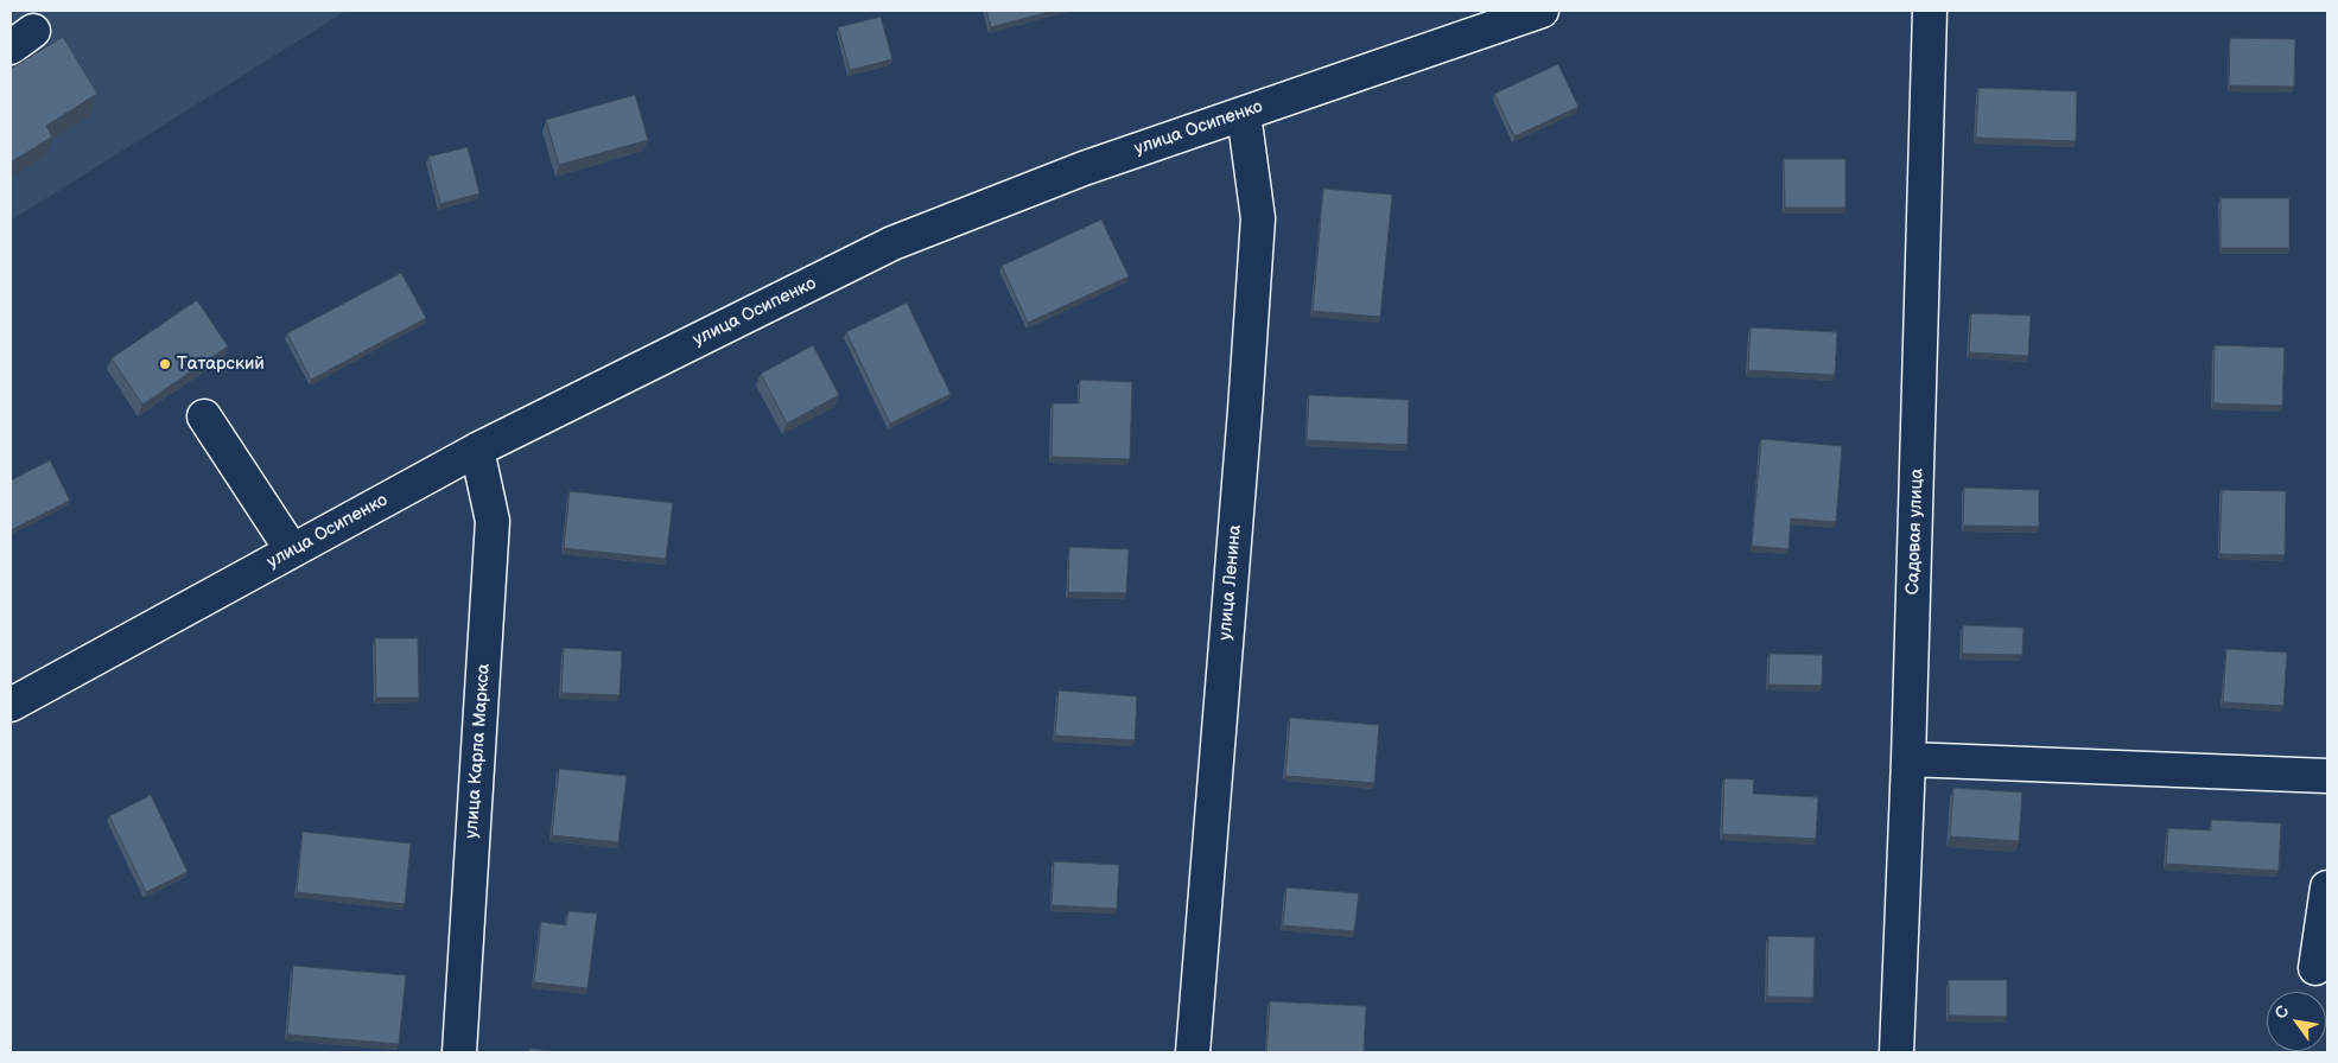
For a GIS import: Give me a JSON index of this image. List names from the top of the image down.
{
  "streets": {
    "street": [
      "улица Осипенко",
      "Садовая улица",
      "улица Ленина",
      "улица Карла Маркса"
    ]
  },
  "crossings": [
    ["улица Осипенко", "улица Ленина"],
    ["улица Осипенко", "улица Карла Маркса"]
  ],
  "places": ["Татарский"],
  "north": "top left"
}
